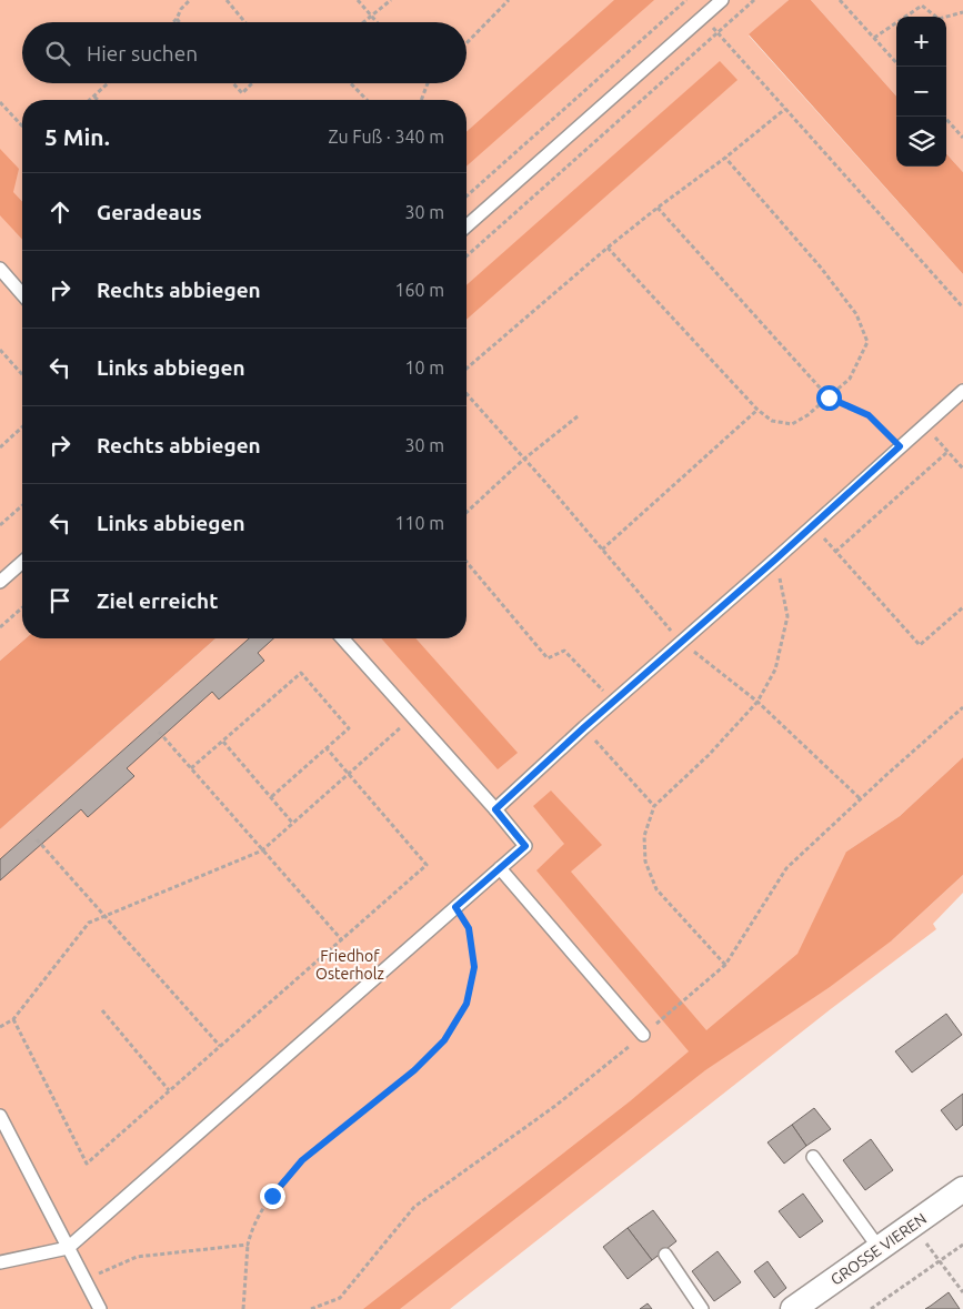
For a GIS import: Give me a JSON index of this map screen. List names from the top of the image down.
{
  "streets": {
    "street": ["GROSSE VIEREN"]
  },
  "parks": ["Friedhof Osterholz"],
  "page": {
    "map_buttons": ["+", "−"],
    "search": "Hier suchen",
    "heading": ["5 Min.", "Zu Fuß · 340 m"],
    "list": [
      ["Geradeaus", "30 m"],
      ["Rechts abbiegen", "160 m"],
      ["Links abbiegen", "10 m"],
      ["Rechts abbiegen", "30 m"],
      ["Links abbiegen", "110 m"],
      "Ziel erreicht"
    ]
  }
}
